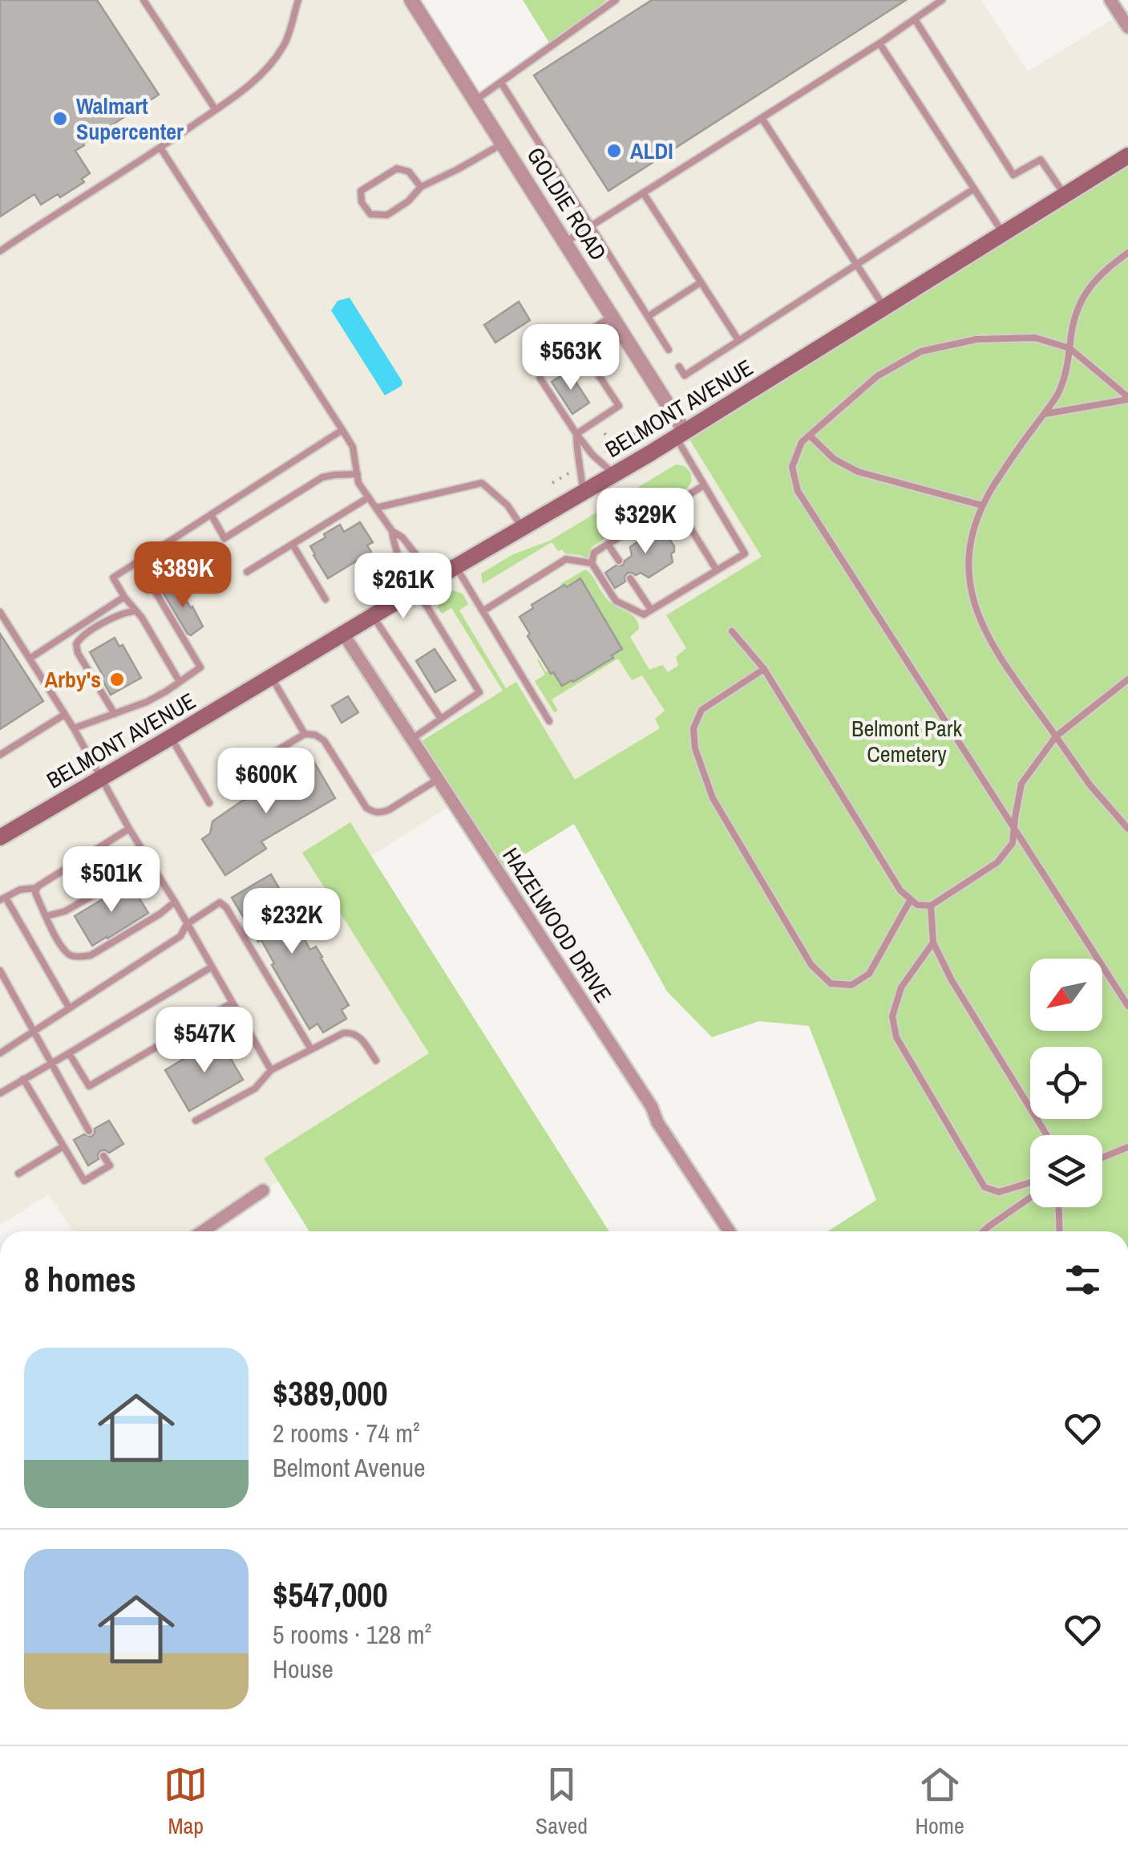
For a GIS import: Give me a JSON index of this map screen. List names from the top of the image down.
{
  "streets": {
    "main road": ["BELMONT AVENUE"],
    "street": ["GOLDIE ROAD", "HAZELWOOD DRIVE"]
  },
  "crossings": [
    ["GOLDIE ROAD", "BELMONT AVENUE"],
    ["BELMONT AVENUE", "HAZELWOOD DRIVE"]
  ],
  "parks": ["Belmont Park Cemetery"],
  "places": ["Walmart Supercenter", "ALDI", "Arby's"],
  "north": "bottom left",
  "page": {
    "price": [
      "$563K",
      "$329K",
      "$389K",
      "$261K",
      "$600K",
      "$501K",
      "$232K",
      "$547K"
    ],
    "heading": "8 homes",
    "list": [
      {
        "name": "$389,000",
        "note": "2 rooms · 74 m² · Belmont Avenue"
      },
      {
        "name": "$547,000",
        "note": "5 rooms · 128 m² · House"
      }
    ],
    "tabs": ["Map", "Saved", "Home"]
  }
}
